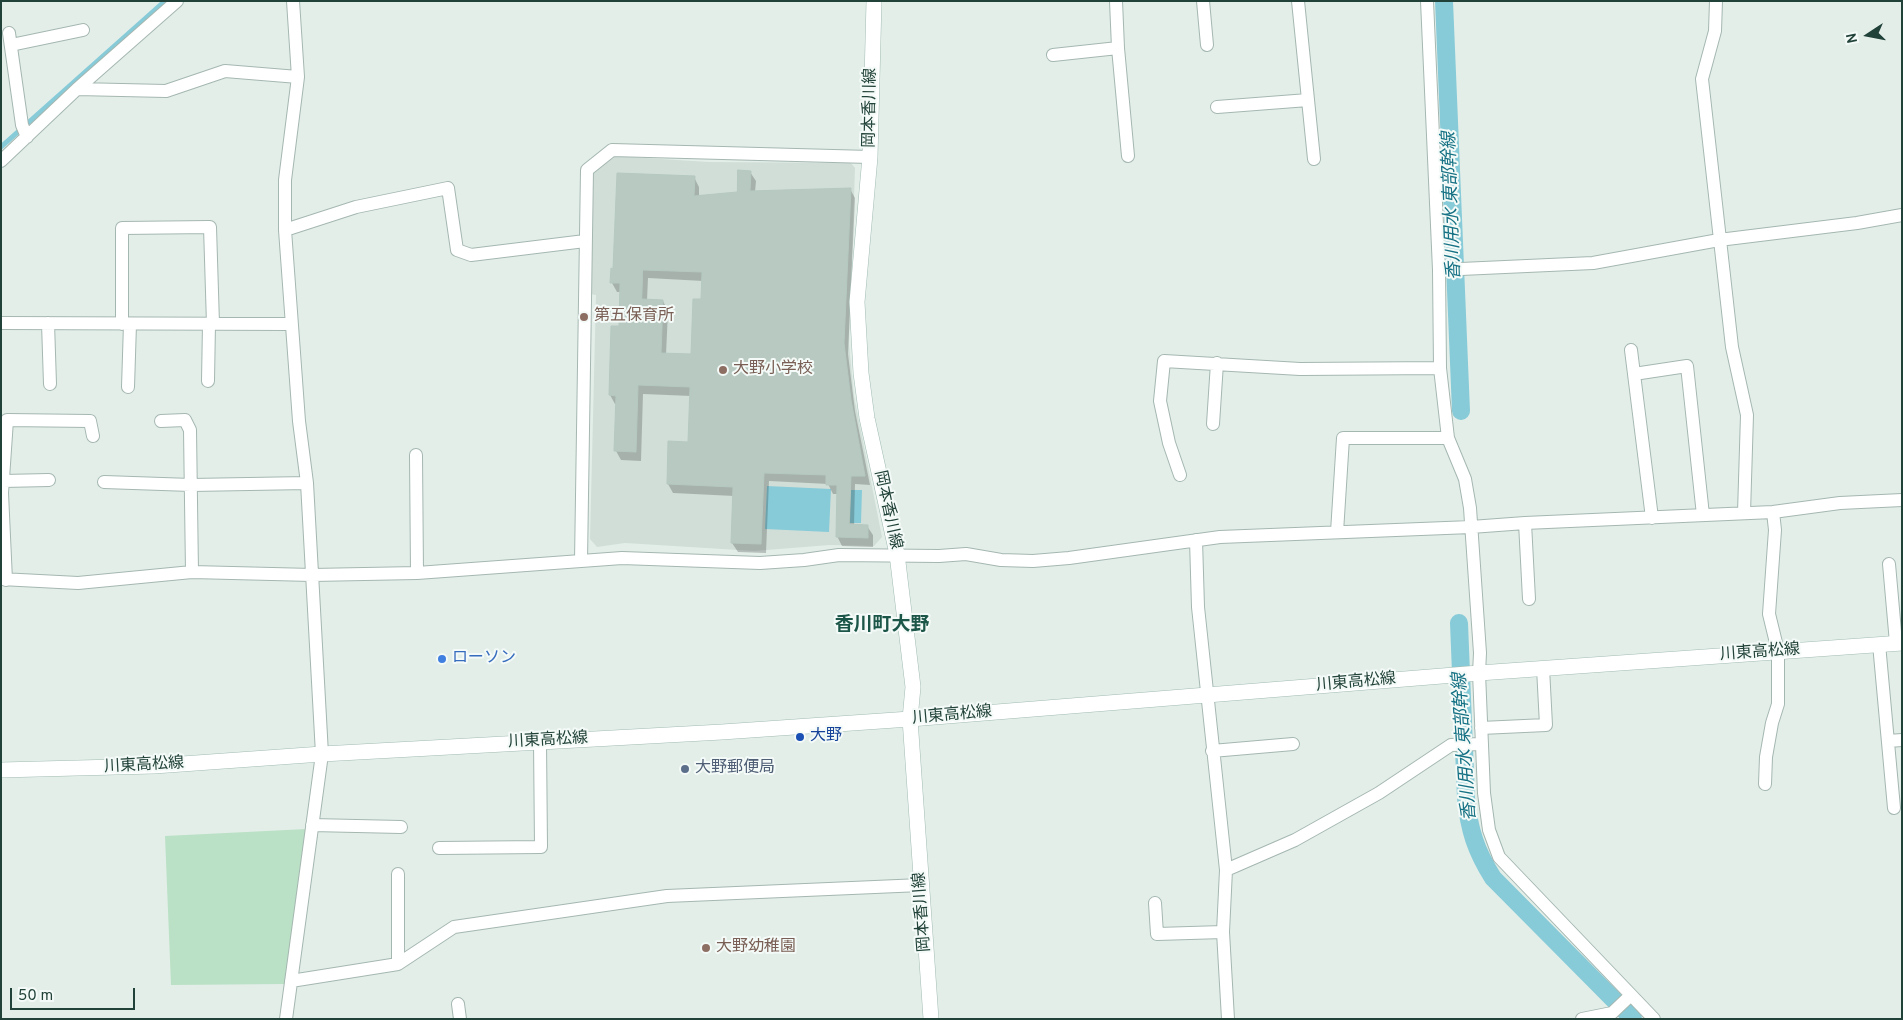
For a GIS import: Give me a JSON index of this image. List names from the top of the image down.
{
  "streets": {
    "main road": ["岡本香川線", "川東高松線"]
  },
  "crossings": [
    ["岡本香川線", "川東高松線"]
  ],
  "districts": ["香川町大野"],
  "water": ["香川用水 東部幹線"],
  "places": [
    "第五保育所",
    "大野小学校",
    "ローソン",
    "大野",
    "大野郵便局",
    "大野幼稚園"
  ],
  "scale_bar": "50 m",
  "north": "left"
}
